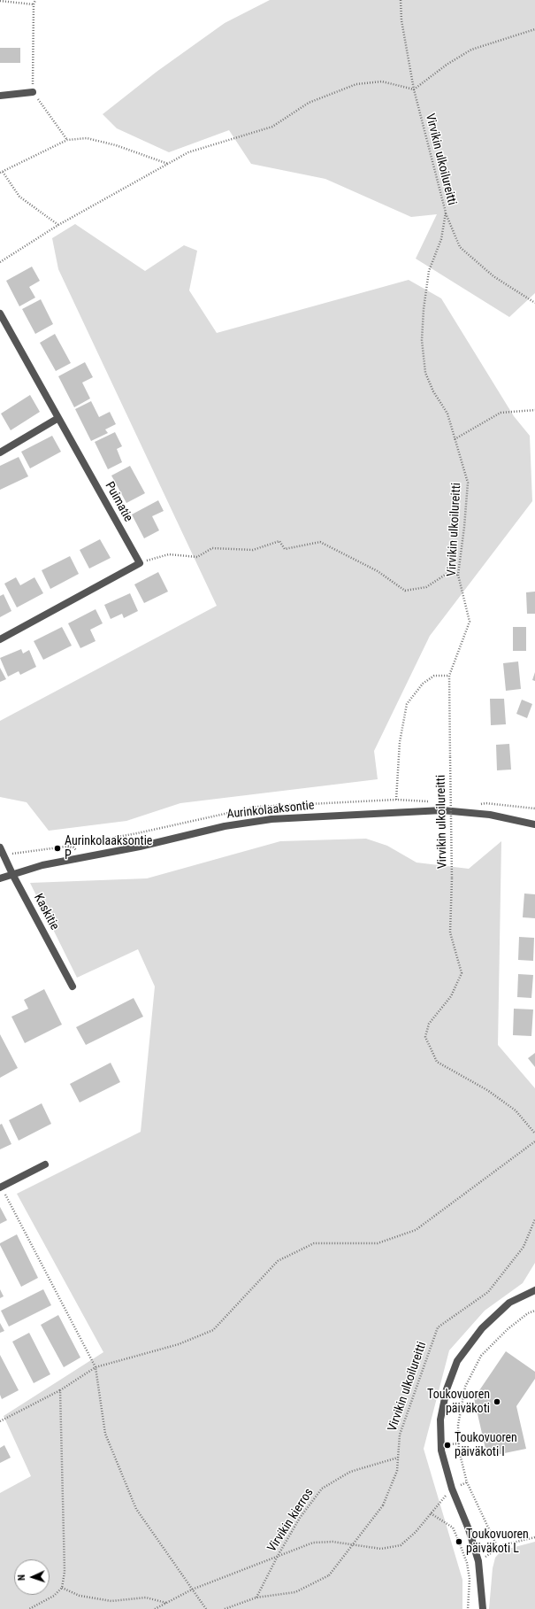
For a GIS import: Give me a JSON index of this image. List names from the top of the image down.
{
  "streets": {
    "street": ["Puimatie", "Aurinkolaaksontie", "Kaskitie"],
    "path": ["Virvikin ulkoilureitti", "Virvikin kierros"]
  },
  "crossings": [
    ["Virvikin ulkoilureitti", "Virvikin kierros"],
    ["Aurinkolaaksontie", "Kaskitie"]
  ],
  "places": [
    "Aurinkolaaksontie P",
    "Toukovuoren päiväkoti",
    "Toukovuoren päiväkoti I",
    "Toukovuoren päiväkoti L"
  ],
  "north": "left"
}
